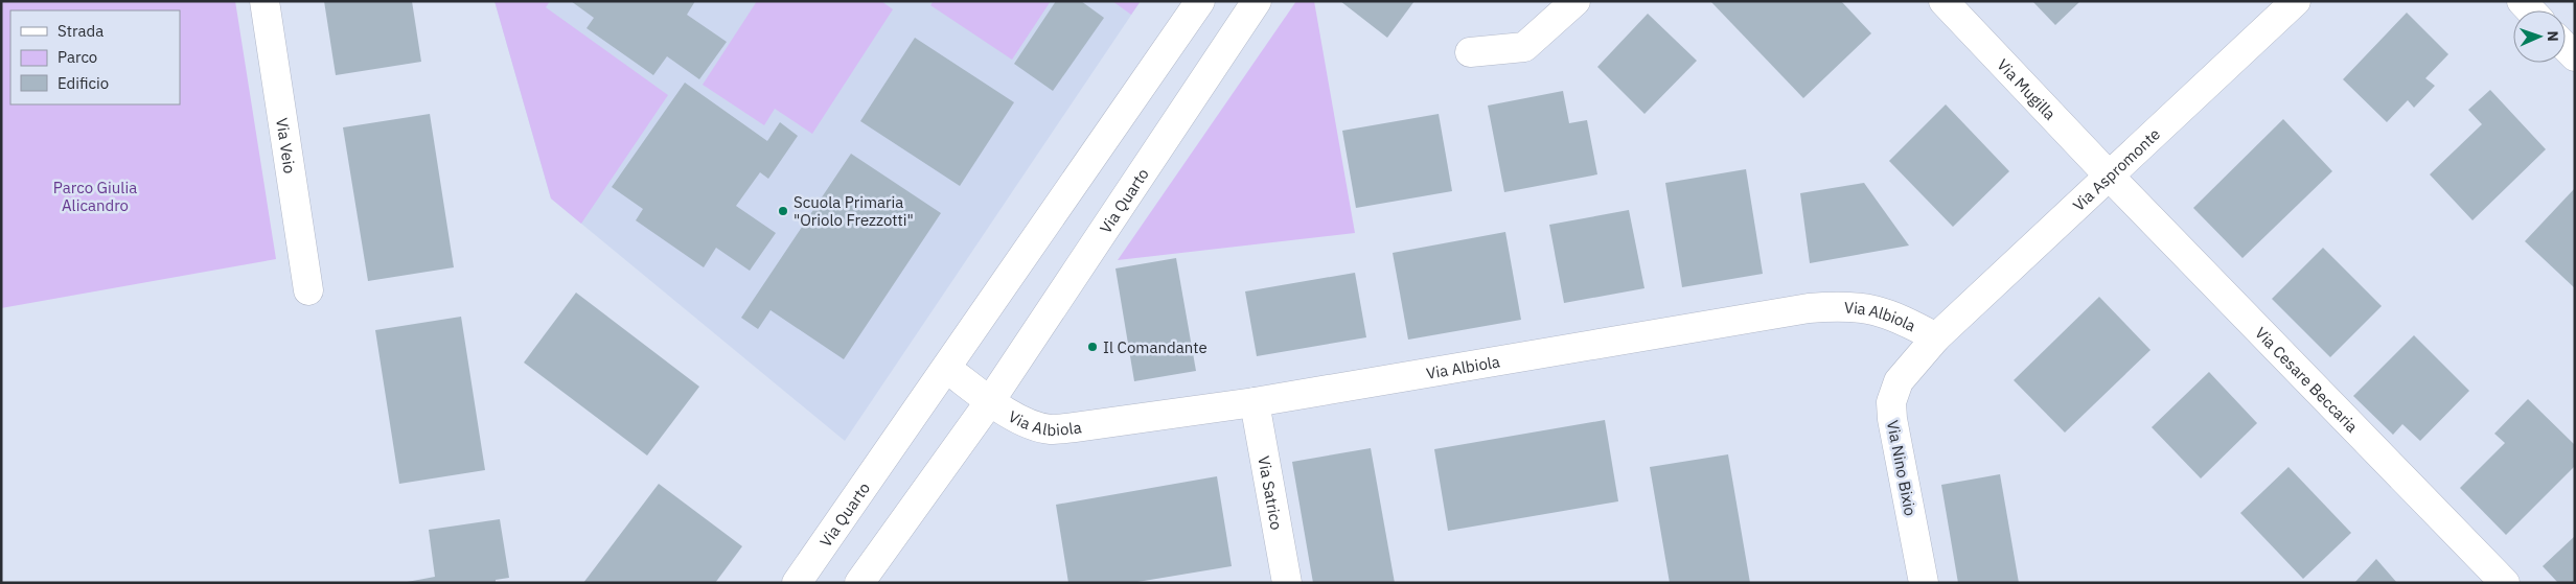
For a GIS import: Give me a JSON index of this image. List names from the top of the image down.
{
  "streets": {
    "street": [
      "Via Mugilla",
      "Via Veio",
      "Via Aspromonte",
      "Via Quarto",
      "Via Albiola",
      "Via Cesare Beccaria",
      "Via Nino Bixio",
      "Via Satrico"
    ]
  },
  "crossings": [
    ["Via Mugilla", "Via Aspromonte"],
    ["Via Mugilla", "Via Cesare Beccaria"],
    ["Via Aspromonte", "Via Albiola"],
    ["Via Aspromonte", "Via Cesare Beccaria"],
    ["Via Aspromonte", "Via Nino Bixio"],
    ["Via Quarto", "Via Albiola"],
    ["Via Albiola", "Via Nino Bixio"],
    ["Via Albiola", "Via Satrico"]
  ],
  "parks": ["Parco Giulia Alicandro"],
  "places": ["Scuola Primaria \"Oriolo Frezzotti\"", "Il Comandante"],
  "legend": ["Strada", "Parco", "Edificio"],
  "north": "right"
}
